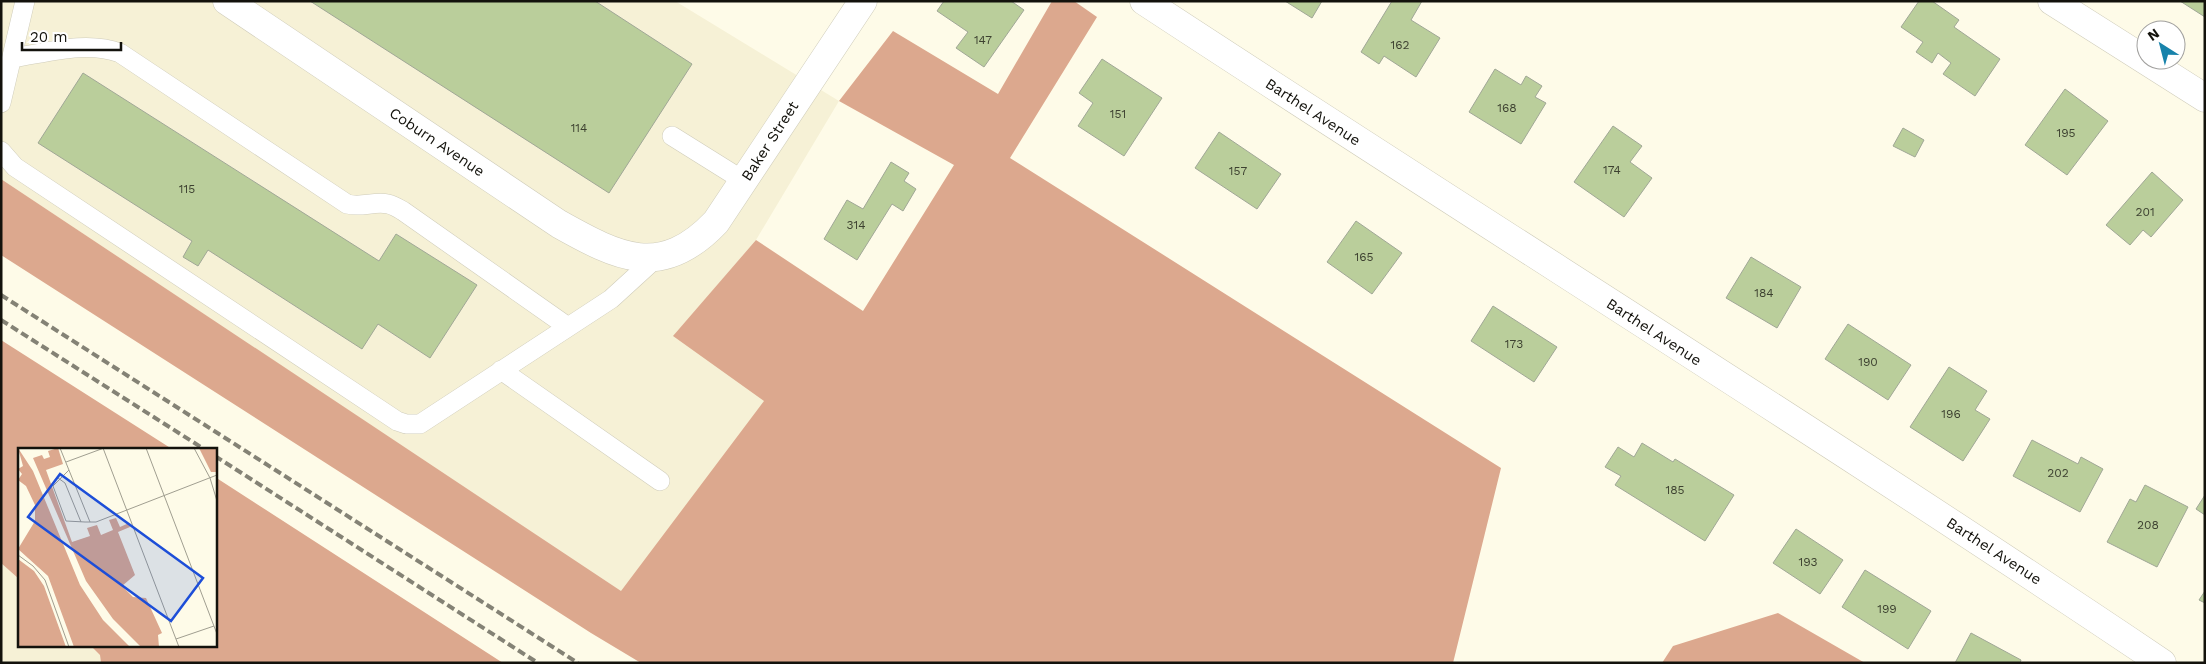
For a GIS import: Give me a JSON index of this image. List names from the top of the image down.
{
  "streets": {
    "street": ["Barthel Avenue", "Baker Street", "Coburn Avenue"]
  },
  "crossings": [
    ["Baker Street", "Coburn Avenue"]
  ],
  "house_numbers": [
    "147",
    "162",
    "168",
    "151",
    "114",
    "195",
    "174",
    "157",
    "115",
    "201",
    "314",
    "165",
    "184",
    "173",
    "190",
    "196",
    "202",
    "185",
    "208",
    "193",
    "199"
  ],
  "scale_bar": "20 m",
  "north": "top left"
}
